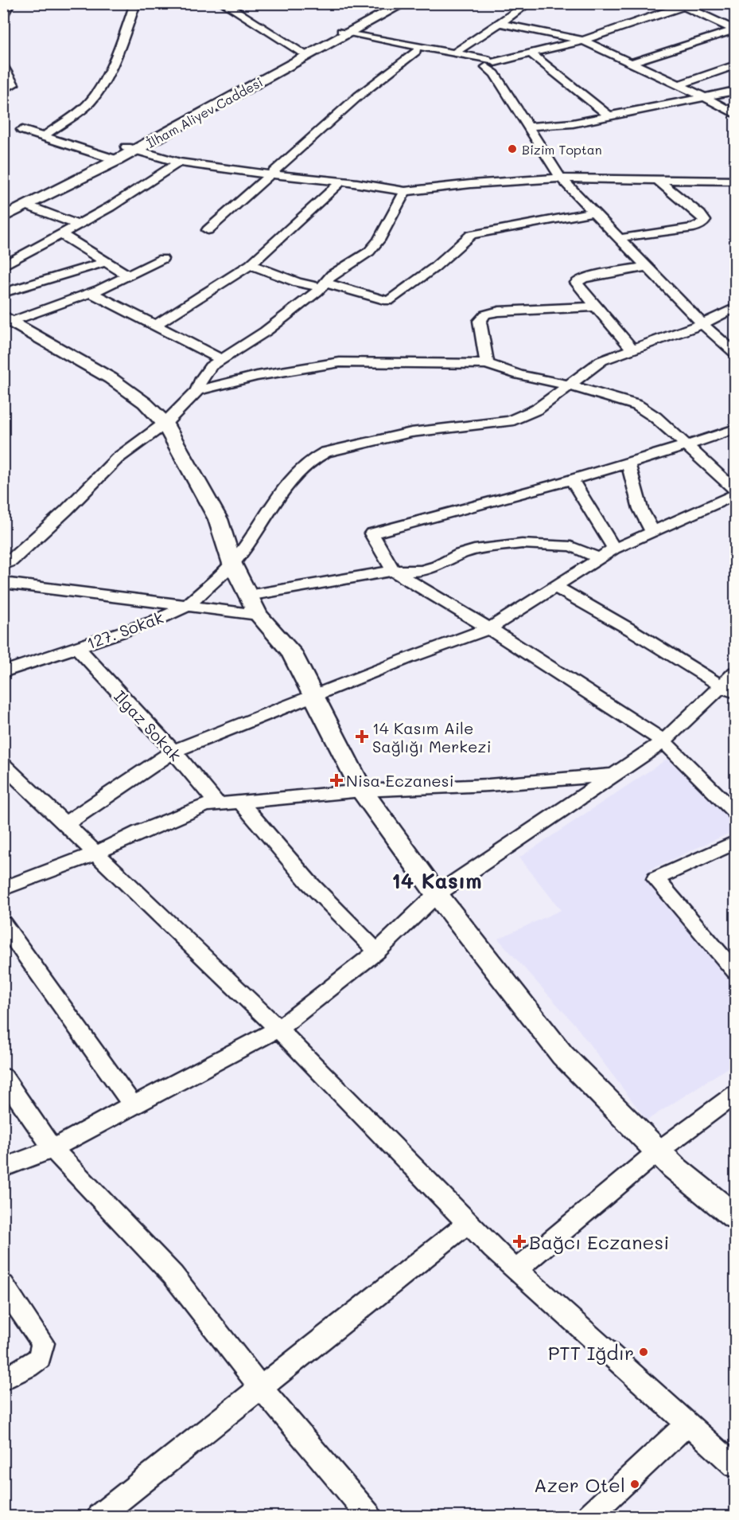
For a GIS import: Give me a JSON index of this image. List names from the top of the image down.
{
  "streets": {
    "main road": ["İlham Aliyev Caddesi"],
    "street": ["127. Sokak", "Ilgaz Sokak"]
  },
  "crossings": [
    ["127. Sokak", "Ilgaz Sokak"]
  ],
  "districts": ["14 Kasım"],
  "places": {
    "other": ["Bizim Toptan", "PTT Iğdır", "Azer Otel"],
    "health": ["14 Kasım Aile Sağlığı Merkezi", "Nisa Eczanesi", "Bağcı Eczanesi"]
  }
}
